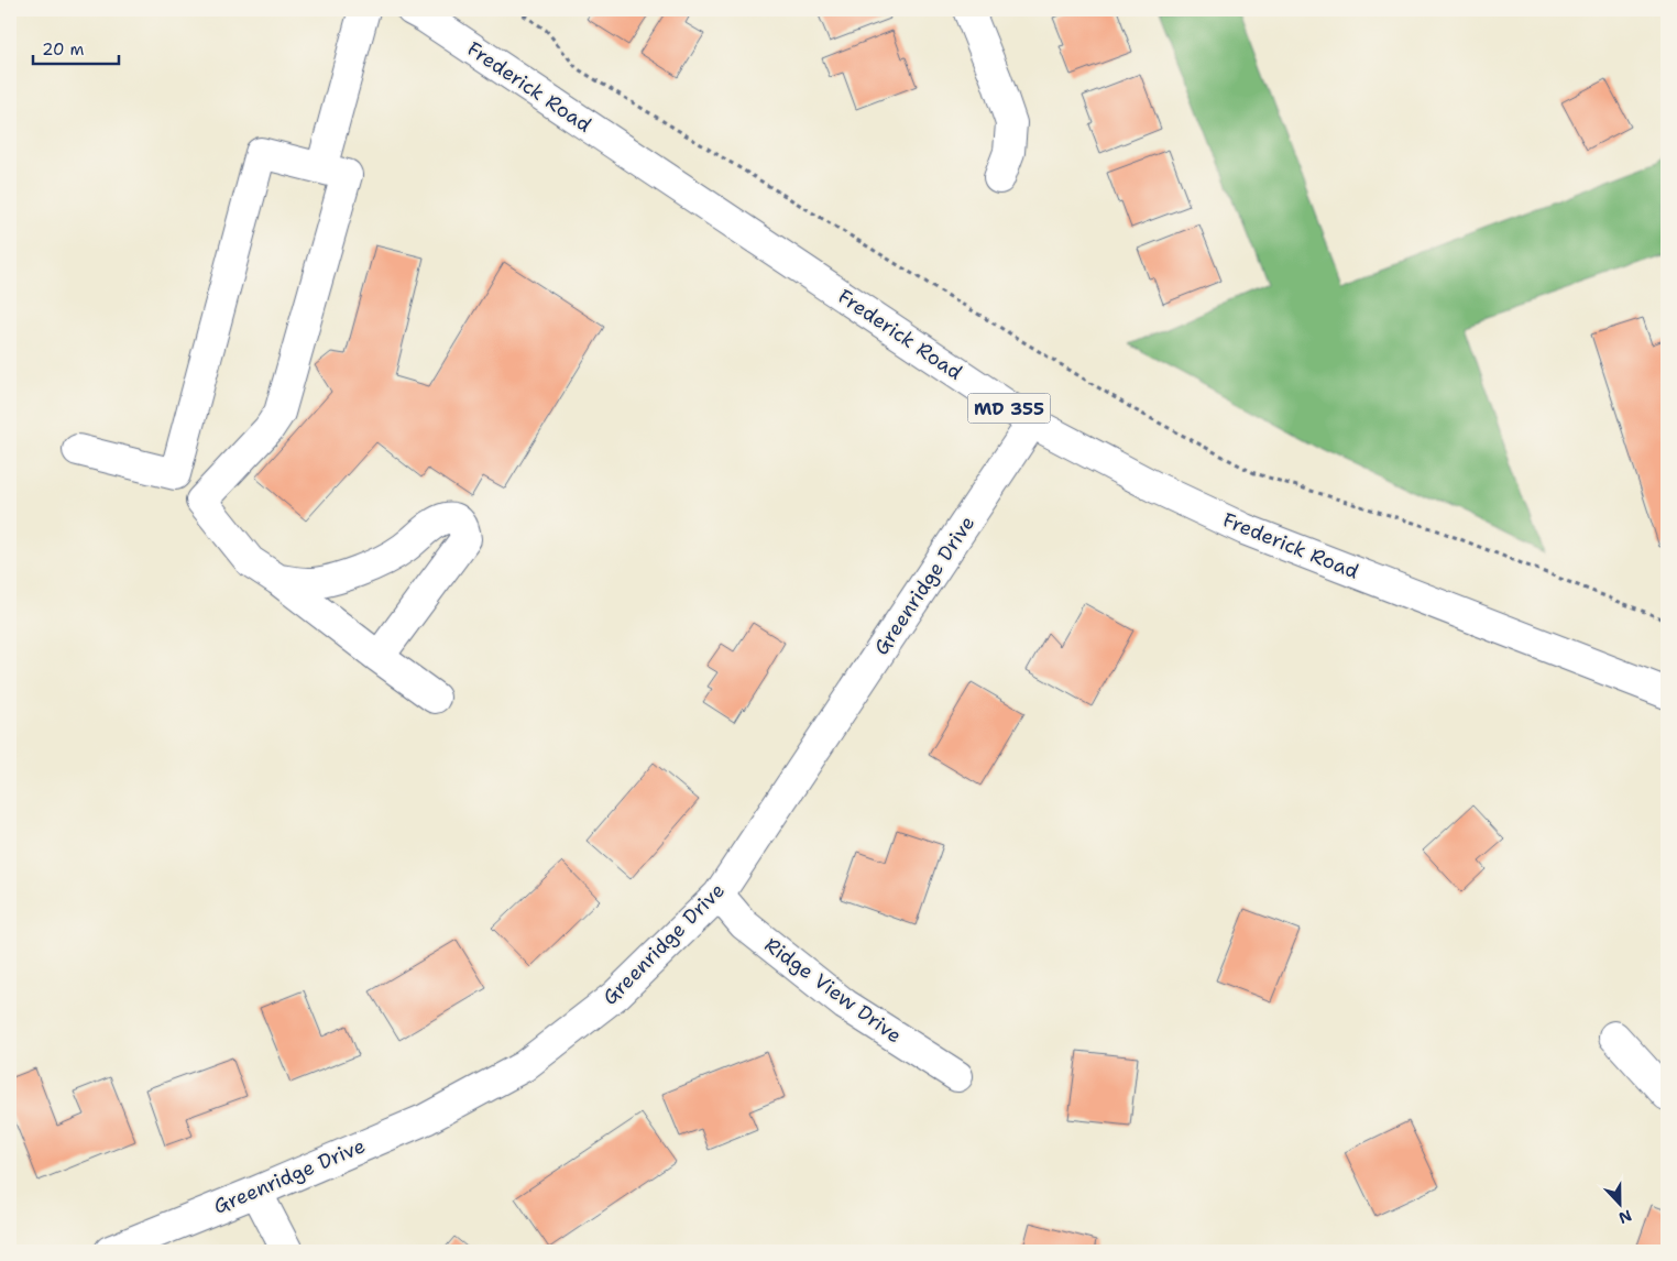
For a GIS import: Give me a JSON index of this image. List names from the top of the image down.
{
  "streets": {
    "street": [
      "Frederick Road",
      "MD 355",
      "Greenridge Drive",
      "Ridge View Drive"
    ]
  },
  "crossings": [
    ["Frederick Road", "Greenridge Drive"],
    ["Greenridge Drive", "Ridge View Drive"]
  ],
  "scale_bar": "20 m",
  "north": "bottom"
}
